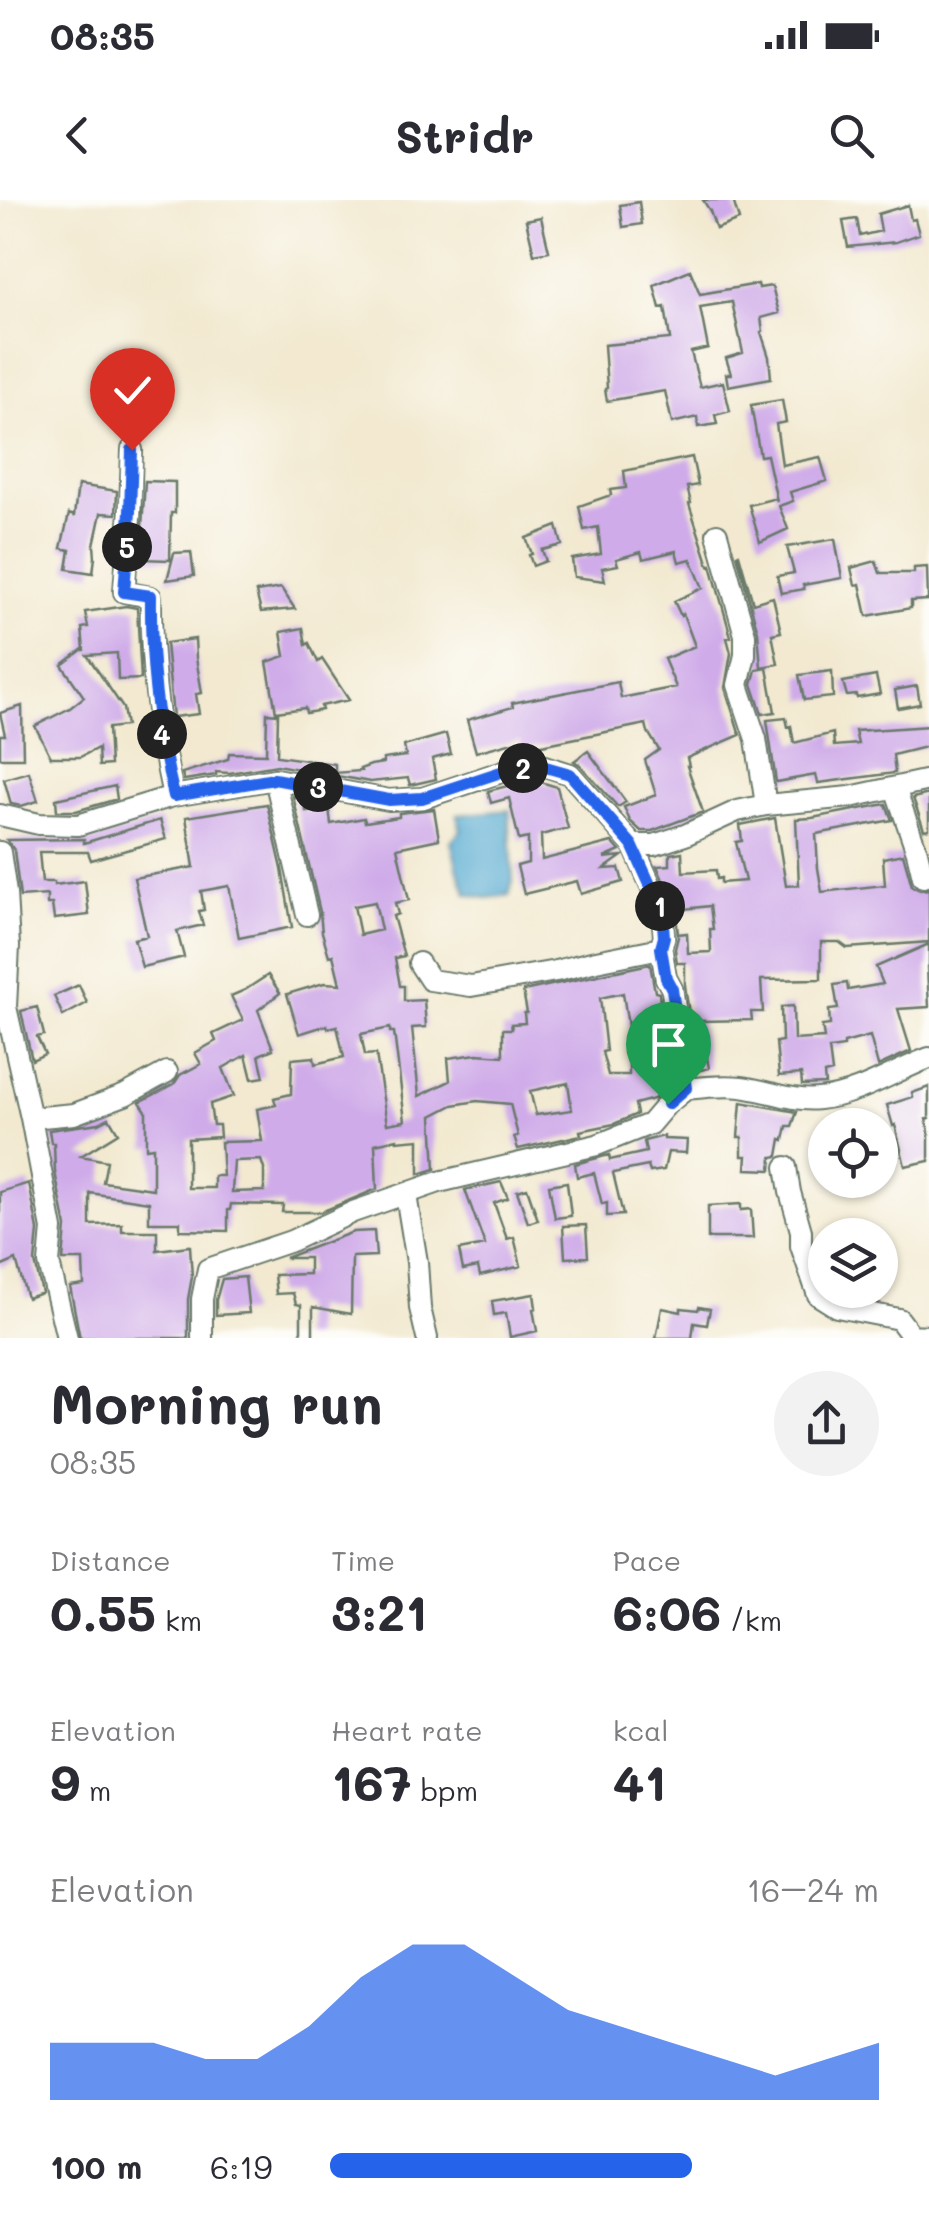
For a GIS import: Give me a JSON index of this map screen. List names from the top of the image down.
{
  "page": {
    "status": "08:35",
    "header": "Stridr",
    "pins": [
      "5",
      "4",
      "2",
      "3",
      "1"
    ],
    "heading": ["Morning run", "08:35"],
    "stats": [
      ["Distance", "0.55 km"],
      ["Time", "3:21"],
      ["Pace", "6:06 /km"],
      ["Elevation", "9 m"],
      ["Heart rate", "167 bpm"],
      ["kcal", "41"]
    ],
    "chart": ["Elevation", "16–24 m"],
    "list": [
      {
        "name": "100 m",
        "note": "6:19"
      }
    ]
  }
}
